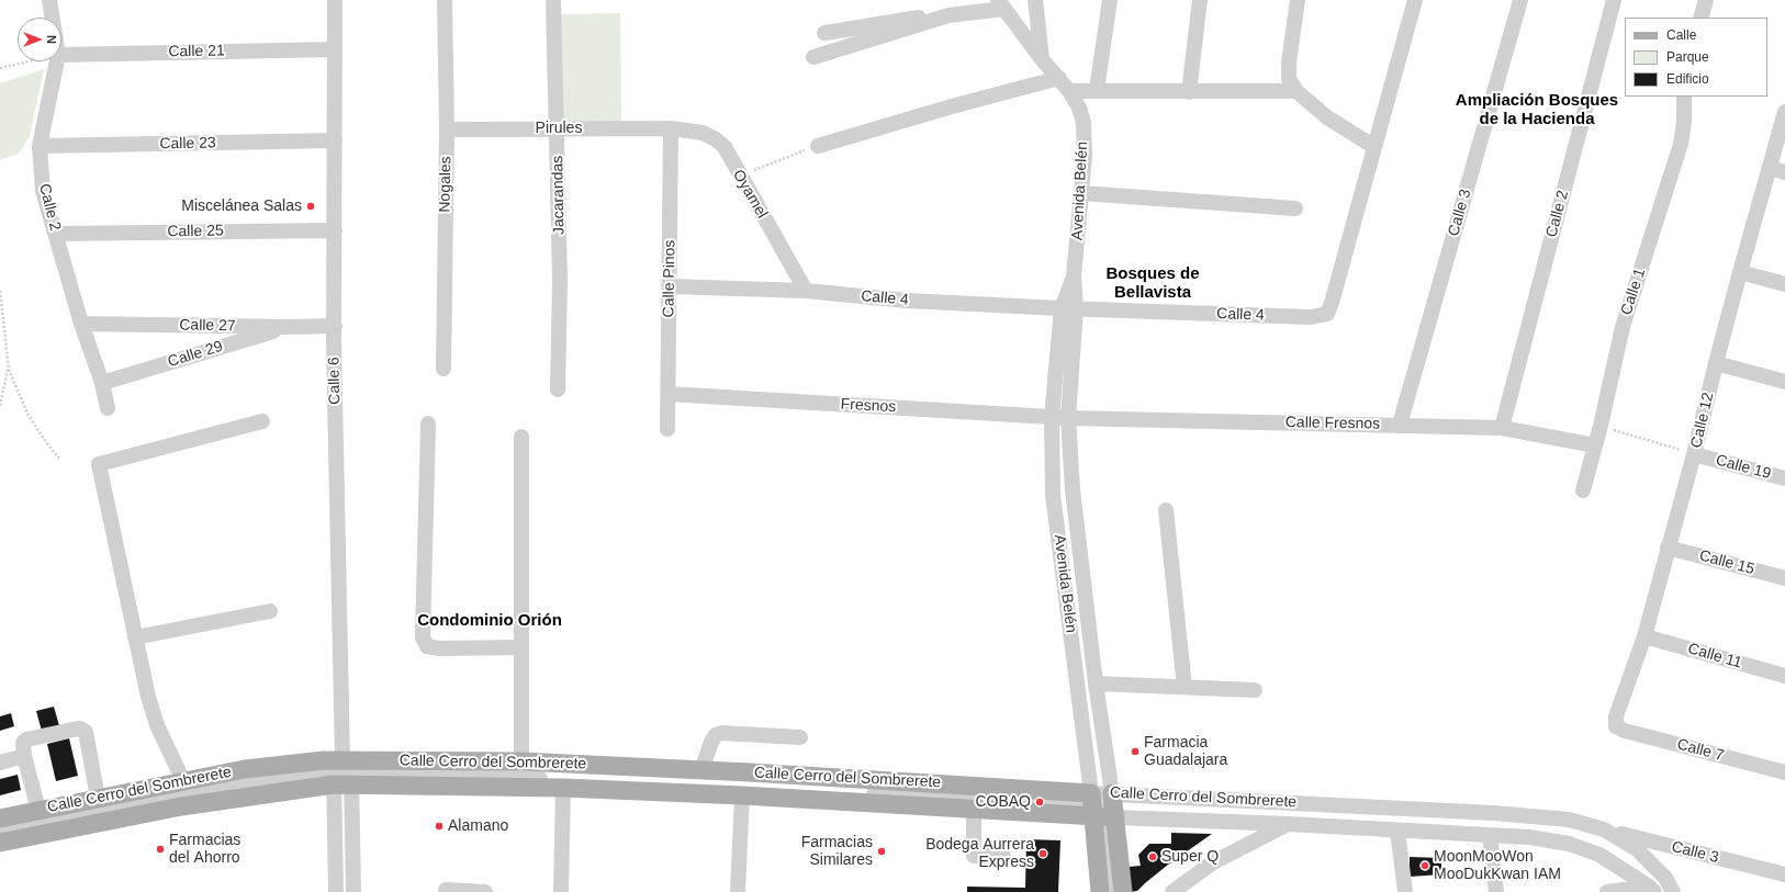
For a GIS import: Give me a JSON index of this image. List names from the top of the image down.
{
  "streets": {
    "main road": ["Avenida Belén", "Calle Cerro del Sombrerete"],
    "street": [
      "Calle 21",
      "Pirules",
      "Calle 23",
      "Nogales",
      "Oyamel",
      "Jacarandas",
      "Calle 2",
      "Calle 3",
      "Calle 25",
      "Calle Pinos",
      "Calle 1",
      "Calle 4",
      "Calle 27",
      "Calle 29",
      "Calle 6",
      "Fresnos",
      "Calle 12",
      "Calle Fresnos",
      "Calle 19",
      "Calle 15",
      "Calle 11",
      "Calle 7"
    ]
  },
  "crossings": [
    ["Calle 21", "Calle 6"],
    ["Pirules", "Nogales"],
    ["Pirules", "Oyamel"],
    ["Pirules", "Jacarandas"],
    ["Pirules", "Calle Pinos"],
    ["Calle 23", "Calle 2"],
    ["Calle 23", "Calle 6"],
    ["Avenida Belén", "Calle 4"],
    ["Avenida Belén", "Fresnos"],
    ["Avenida Belén", "Calle Fresnos"],
    ["Avenida Belén", "Calle Cerro del Sombrerete"],
    ["Oyamel", "Calle Pinos"],
    ["Oyamel", "Calle 4"],
    ["Calle 2", "Calle 25"],
    ["Calle 2", "Calle 27"],
    ["Calle 2", "Calle 29"],
    ["Calle 2", "Calle Fresnos"],
    ["Calle 3", "Calle Fresnos"],
    ["Calle 3", "Calle Cerro del Sombrerete"],
    ["Calle 25", "Calle 6"],
    ["Calle Pinos", "Calle 4"],
    ["Calle Pinos", "Fresnos"],
    ["Calle 1", "Calle Fresnos"],
    ["Calle 1", "Calle 19"],
    ["Calle 27", "Calle 29"],
    ["Calle 27", "Calle 6"],
    ["Calle 6", "Calle Cerro del Sombrerete"],
    ["Fresnos", "Calle Fresnos"],
    ["Calle 12", "Calle 19"],
    ["Calle 12", "Calle 15"],
    ["Calle 12", "Calle 11"],
    ["Calle 12", "Calle 7"]
  ],
  "districts": ["Ampliación Bosques de la Hacienda", "Bosques de Bellavista", "Condominio Orión"],
  "places": [
    "Miscelánea Salas",
    "Farmacia Guadalajara",
    "COBAQ",
    "Alamano",
    "Farmacias del Ahorro",
    "Farmacias Similares",
    "Bodega Aurrera Express",
    "Super Q",
    "MoonMooWon MooDukKwan IAM"
  ],
  "legend": ["Calle", "Parque", "Edificio"],
  "north": "right"
}
